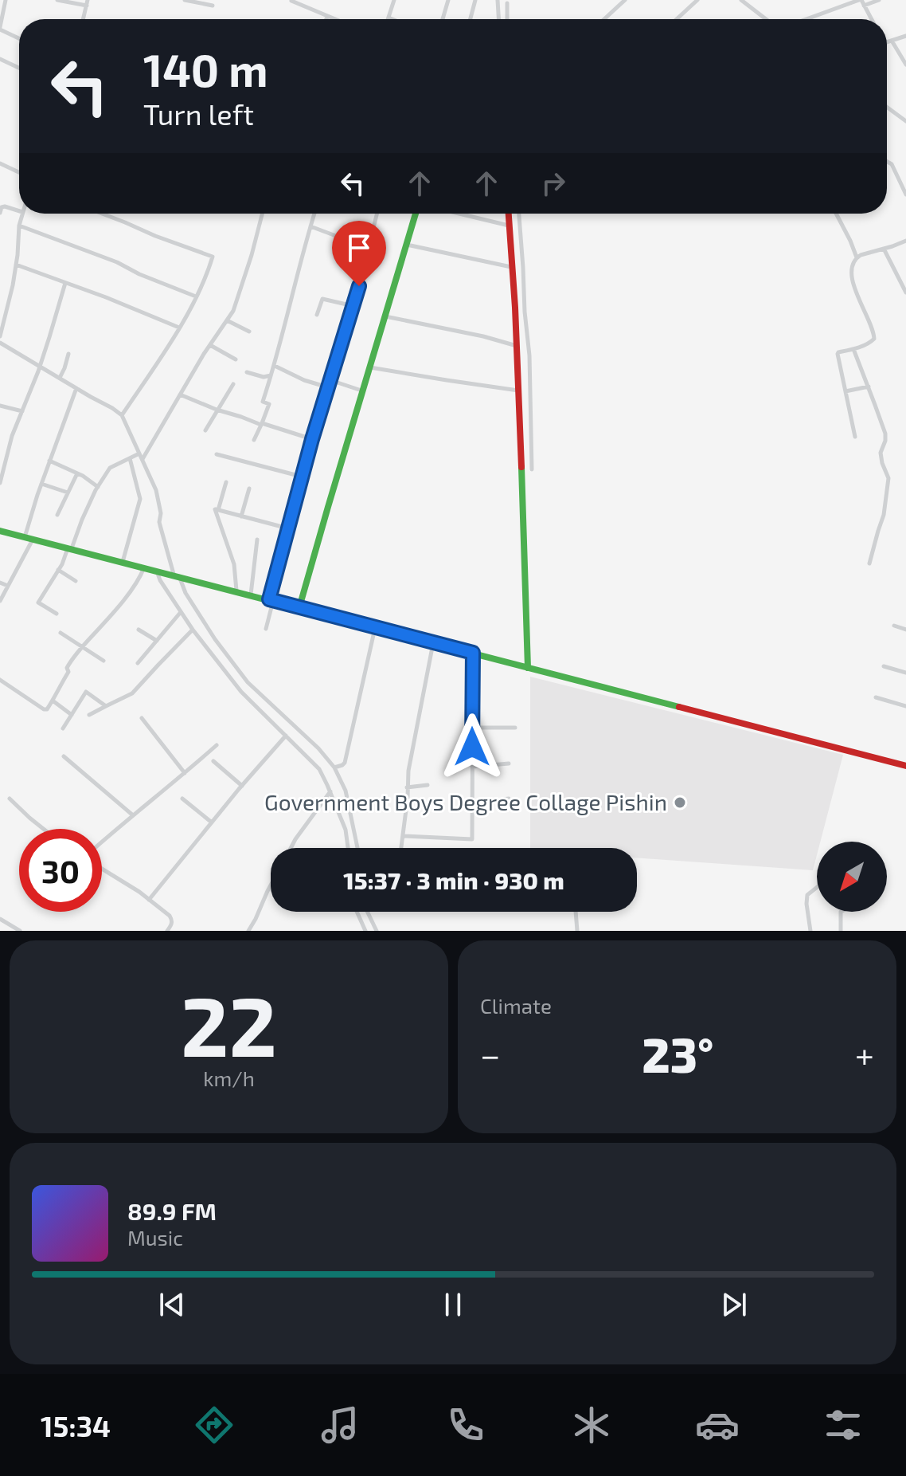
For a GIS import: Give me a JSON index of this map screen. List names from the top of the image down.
{
  "places": ["Government Boys Degree Collage Pishin"],
  "north": "bottom left",
  "page": {
    "turn": ["140 m", "Turn left"],
    "limit": "30",
    "trip": "15:37 · 3 min · 930 m",
    "tile": [
      ["22", "km/h"],
      "Climate"
    ],
    "heat": ["−", "23°", "+"],
    "song": ["89.9 FM", "Music"],
    "tabs": "15:34"
  }
}
